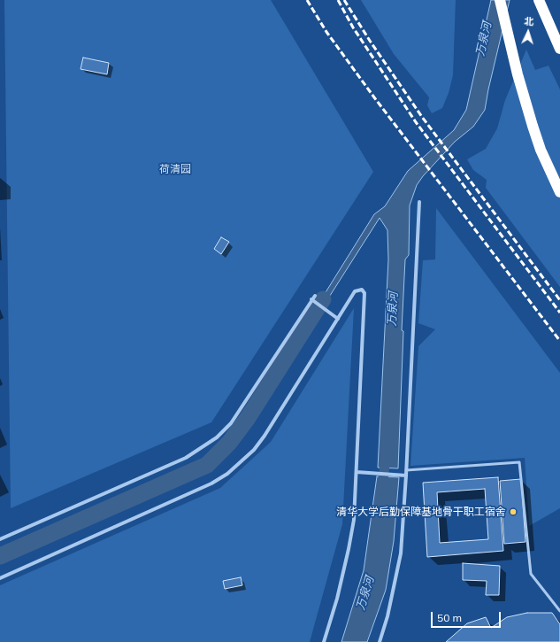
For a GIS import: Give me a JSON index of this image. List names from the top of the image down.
{
  "water": ["万泉河"],
  "parks": ["荷清园"],
  "places": ["清华大学后勤保障基地骨干职工宿舍"],
  "scale_bar": "50 m",
  "north": "top"
}
